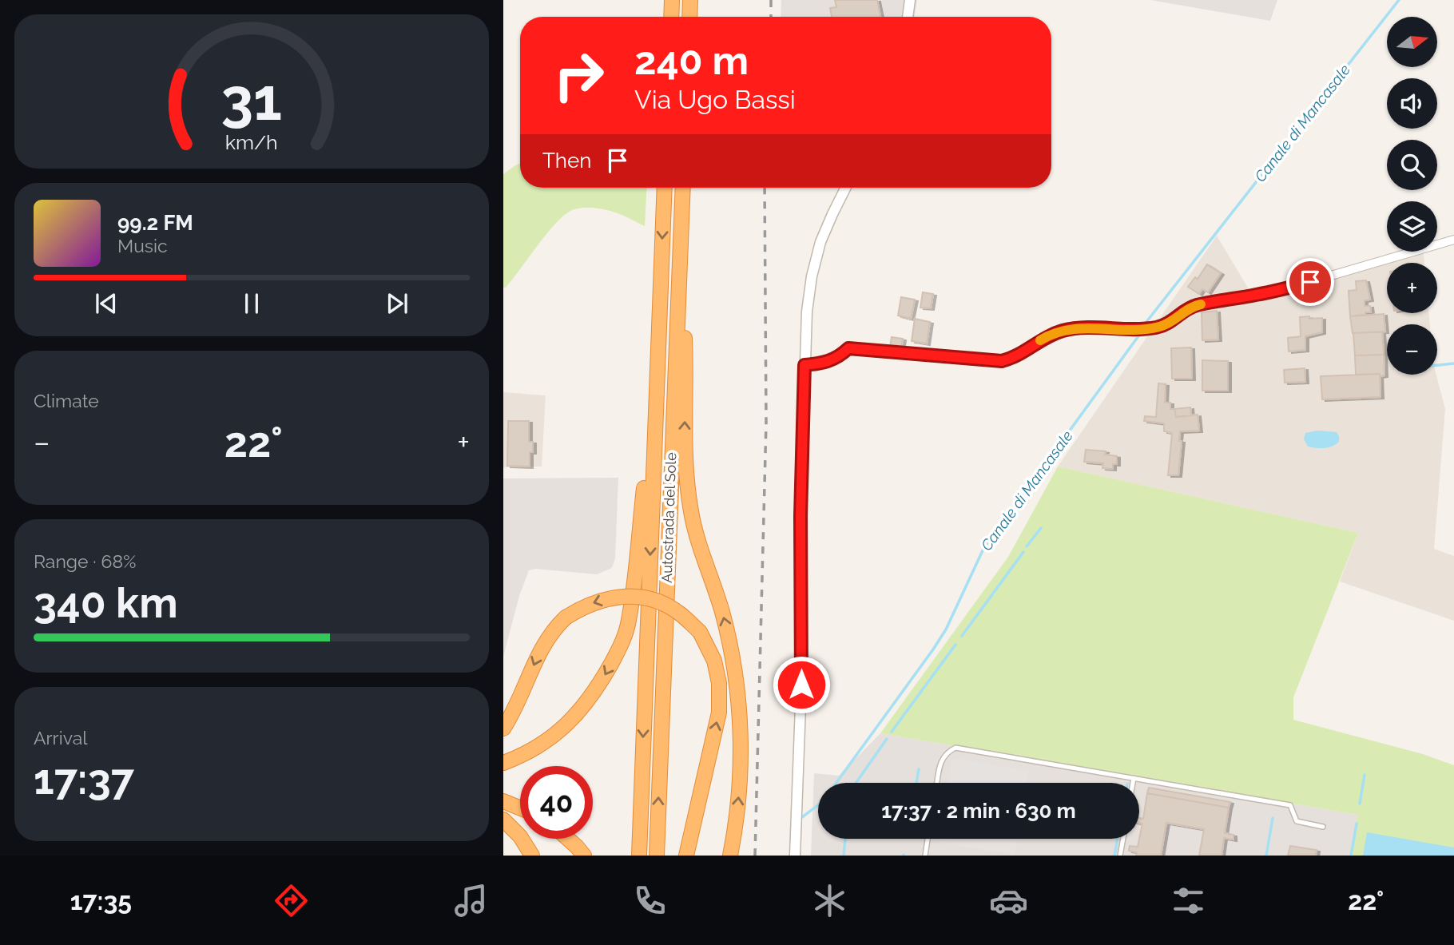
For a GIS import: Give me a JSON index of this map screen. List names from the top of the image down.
{
  "streets": {
    "highway": ["Autostrada del Sole"]
  },
  "water": ["Canale di Mancasale"],
  "north": "right",
  "page": {
    "map_buttons": ["+", "−"],
    "turn": ["240 m", "Via Ugo Bassi"],
    "then": "Then",
    "song": ["99.2 FM", "Music"],
    "tile": [
      "Climate",
      ["Range · 68%", "340 km"],
      ["Arrival", "17:37"]
    ],
    "heat": ["−", "22°", "+"],
    "limit": "40",
    "trip": "17:37 · 2 min · 630 m",
    "tabs": ["17:35", "22°"],
    "gauge": ["31", "km/h"]
  }
}
